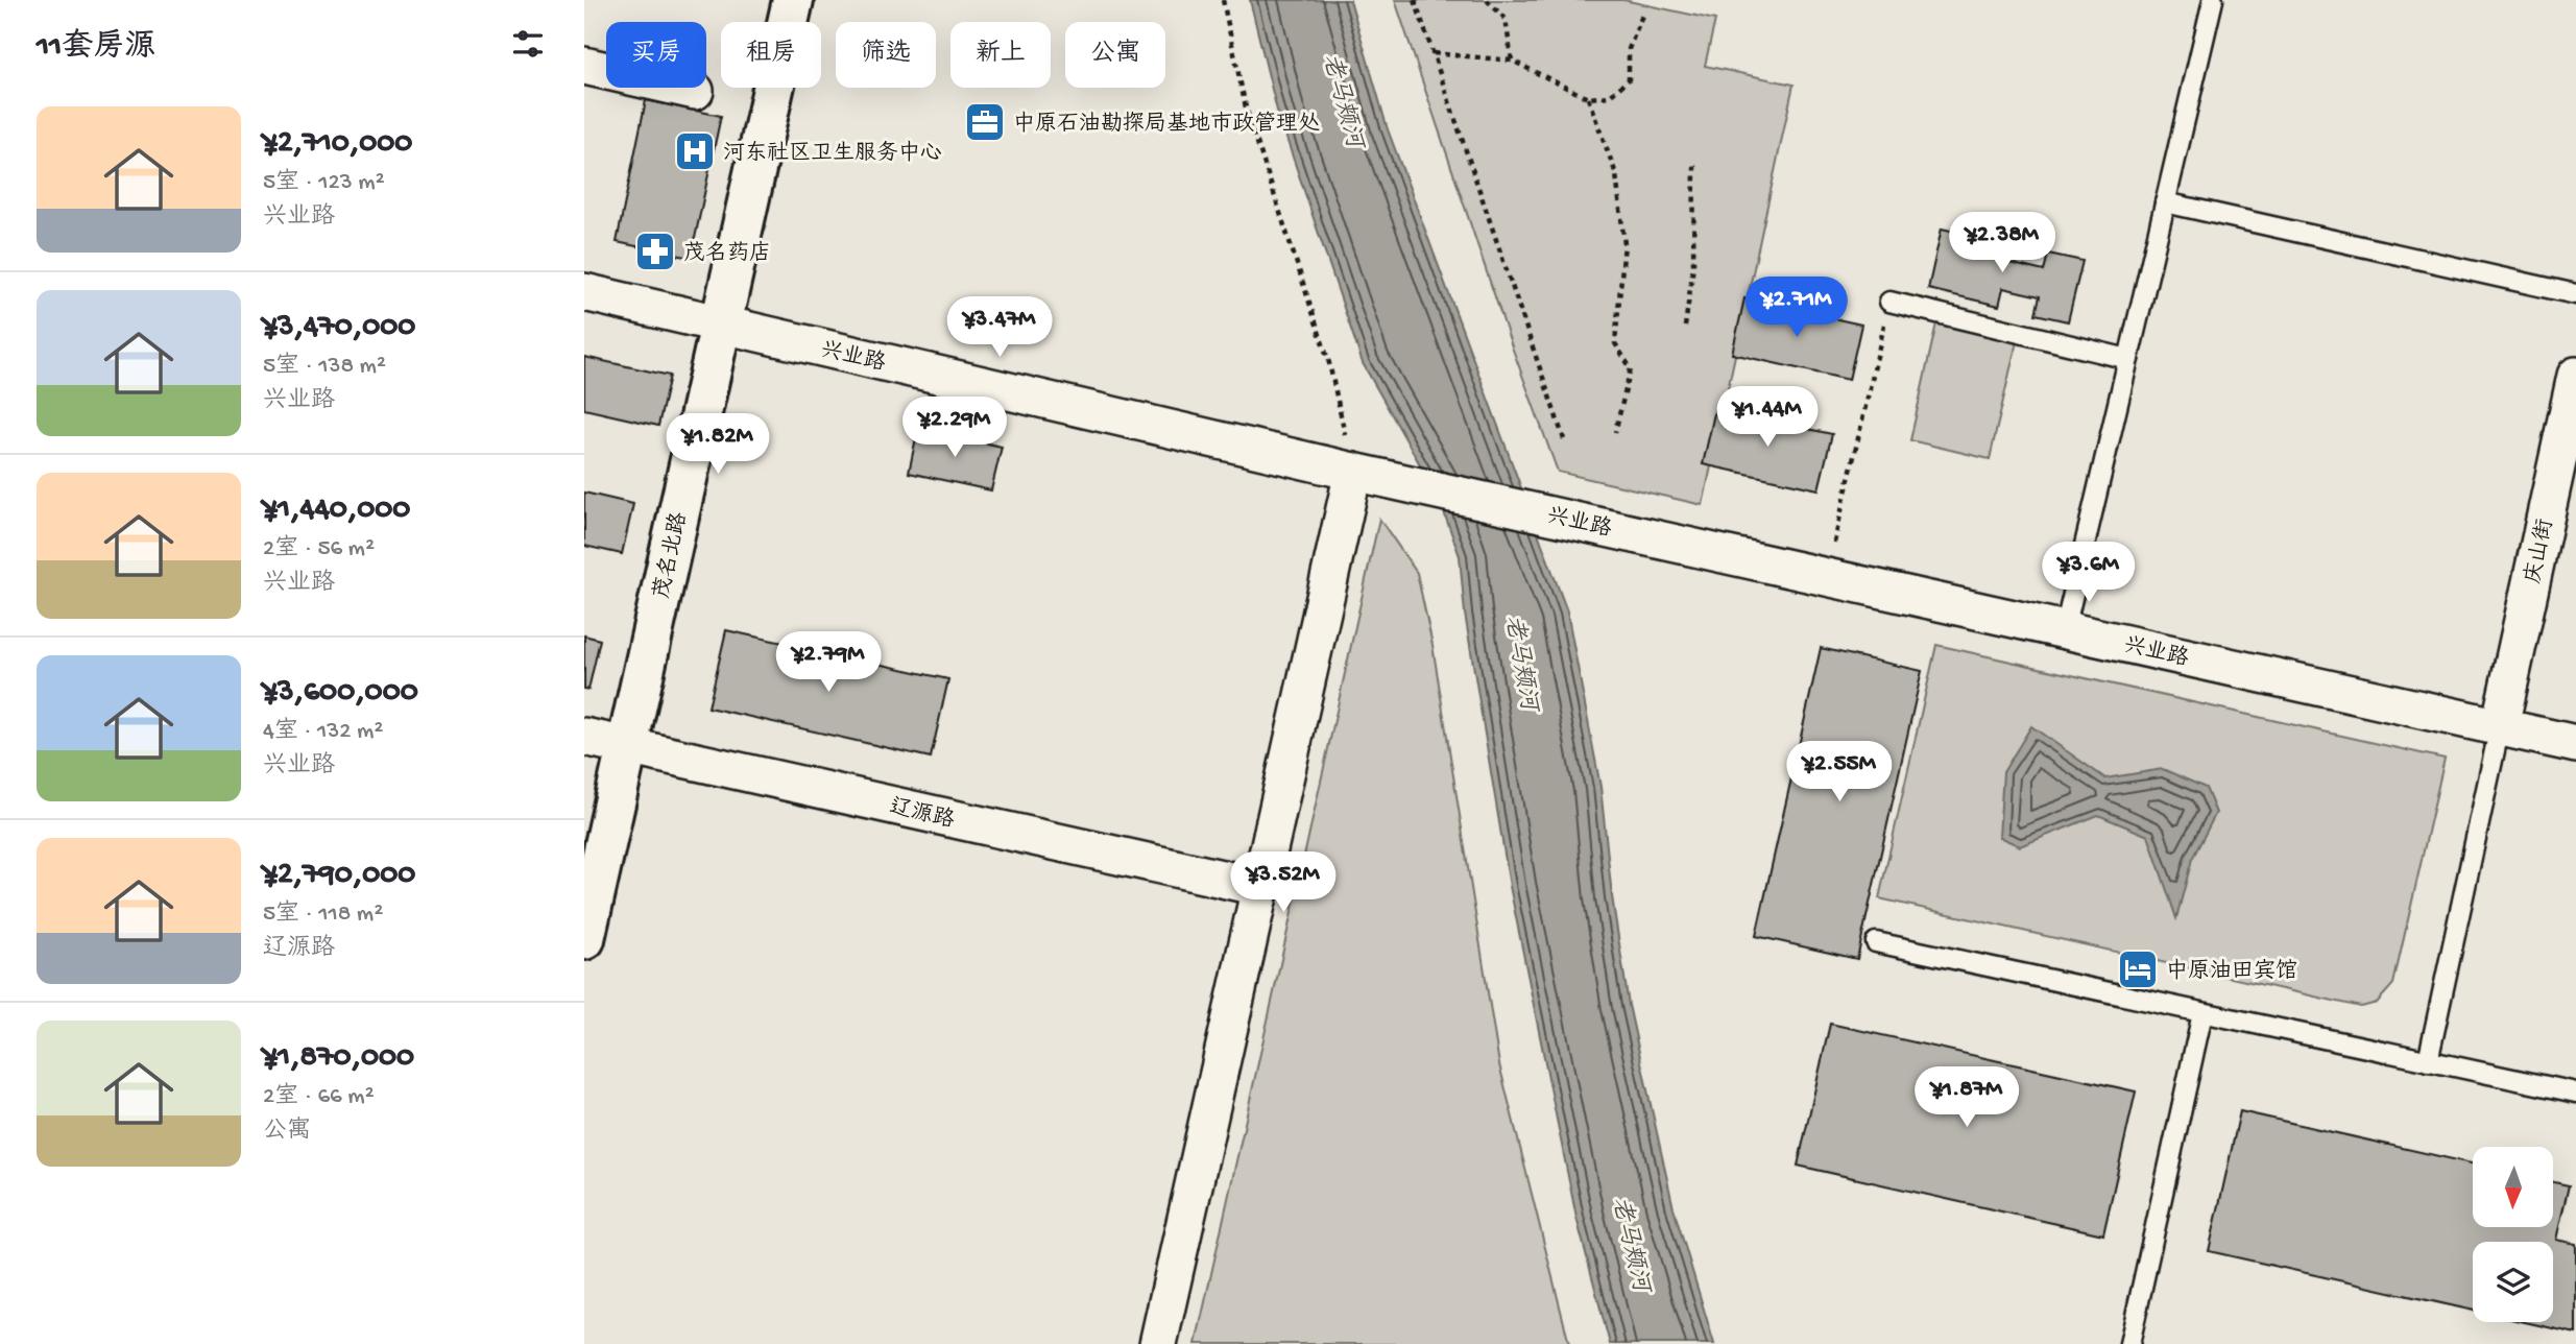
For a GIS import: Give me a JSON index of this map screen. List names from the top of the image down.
{
  "streets": {
    "street": [
      "兴业路",
      "庆山街",
      "茂名北路",
      "辽源路"
    ]
  },
  "crossings": [
    ["兴业路", "庆山街"],
    ["兴业路", "茂名北路"],
    ["茂名北路", "辽源路"]
  ],
  "water": ["老马颊河"],
  "places": {
    "office": ["中原石油勘探局基地市政管理处"],
    "hospital": ["河东社区卫生服务中心"],
    "pharmacy": ["茂名药店"],
    "hotel": ["中原油田宾馆"]
  },
  "north": "bottom",
  "page": {
    "heading": "11套房源",
    "chip": [
      "买房",
      "租房",
      "筛选",
      "新上",
      "公寓"
    ],
    "list": [
      {
        "name": "¥2,710,000",
        "note": "5室 · 123 m² · 兴业路"
      },
      {
        "name": "¥3,470,000",
        "note": "5室 · 138 m² · 兴业路"
      },
      {
        "name": "¥1,440,000",
        "note": "2室 · 56 m² · 兴业路"
      },
      {
        "name": "¥3,600,000",
        "note": "4室 · 132 m² · 兴业路"
      },
      {
        "name": "¥2,790,000",
        "note": "5室 · 118 m² · 辽源路"
      },
      {
        "name": "¥1,870,000",
        "note": "2室 · 66 m² · 公寓"
      }
    ],
    "price": [
      "¥2.38M",
      "¥2.71M",
      "¥3.47M",
      "¥1.44M",
      "¥2.29M",
      "¥1.82M",
      "¥3.6M",
      "¥2.79M",
      "¥2.55M",
      "¥3.52M",
      "¥1.87M"
    ]
  }
}
